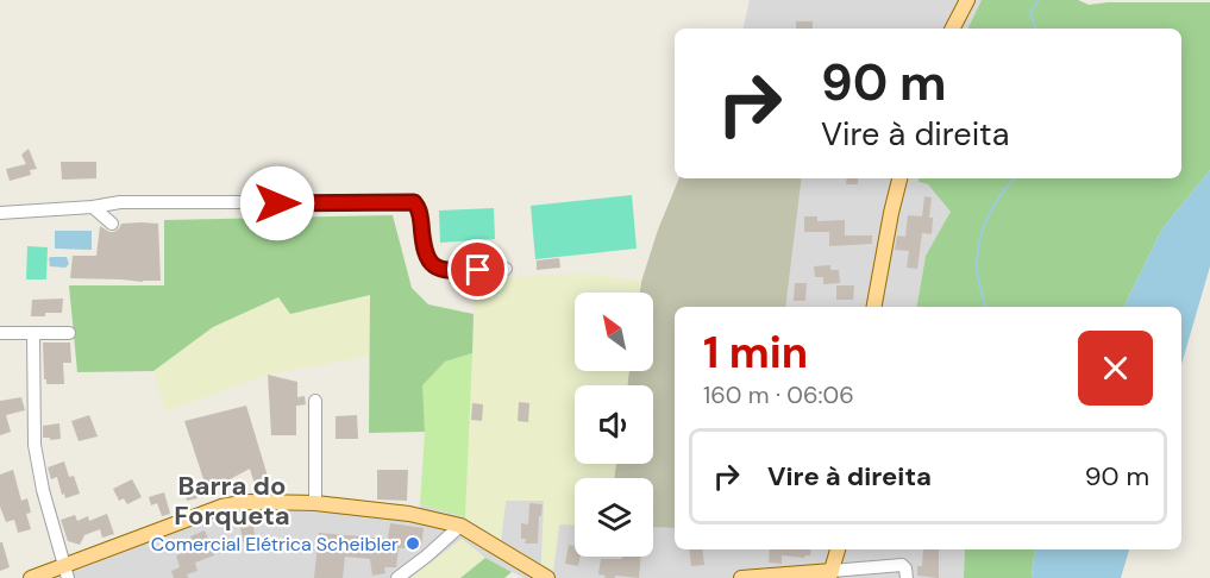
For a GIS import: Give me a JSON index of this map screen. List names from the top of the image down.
{
  "districts": ["Barra do Forqueta"],
  "places": ["Comercial Elétrica Scheibler"],
  "north": "top left",
  "page": {
    "turn": ["90 m", "Vire à direita"],
    "heading": ["1 min", "160 m · 06:06"],
    "list": [
      {
        "name": "Vire à direita",
        "value": "90 m"
      }
    ]
  }
}
